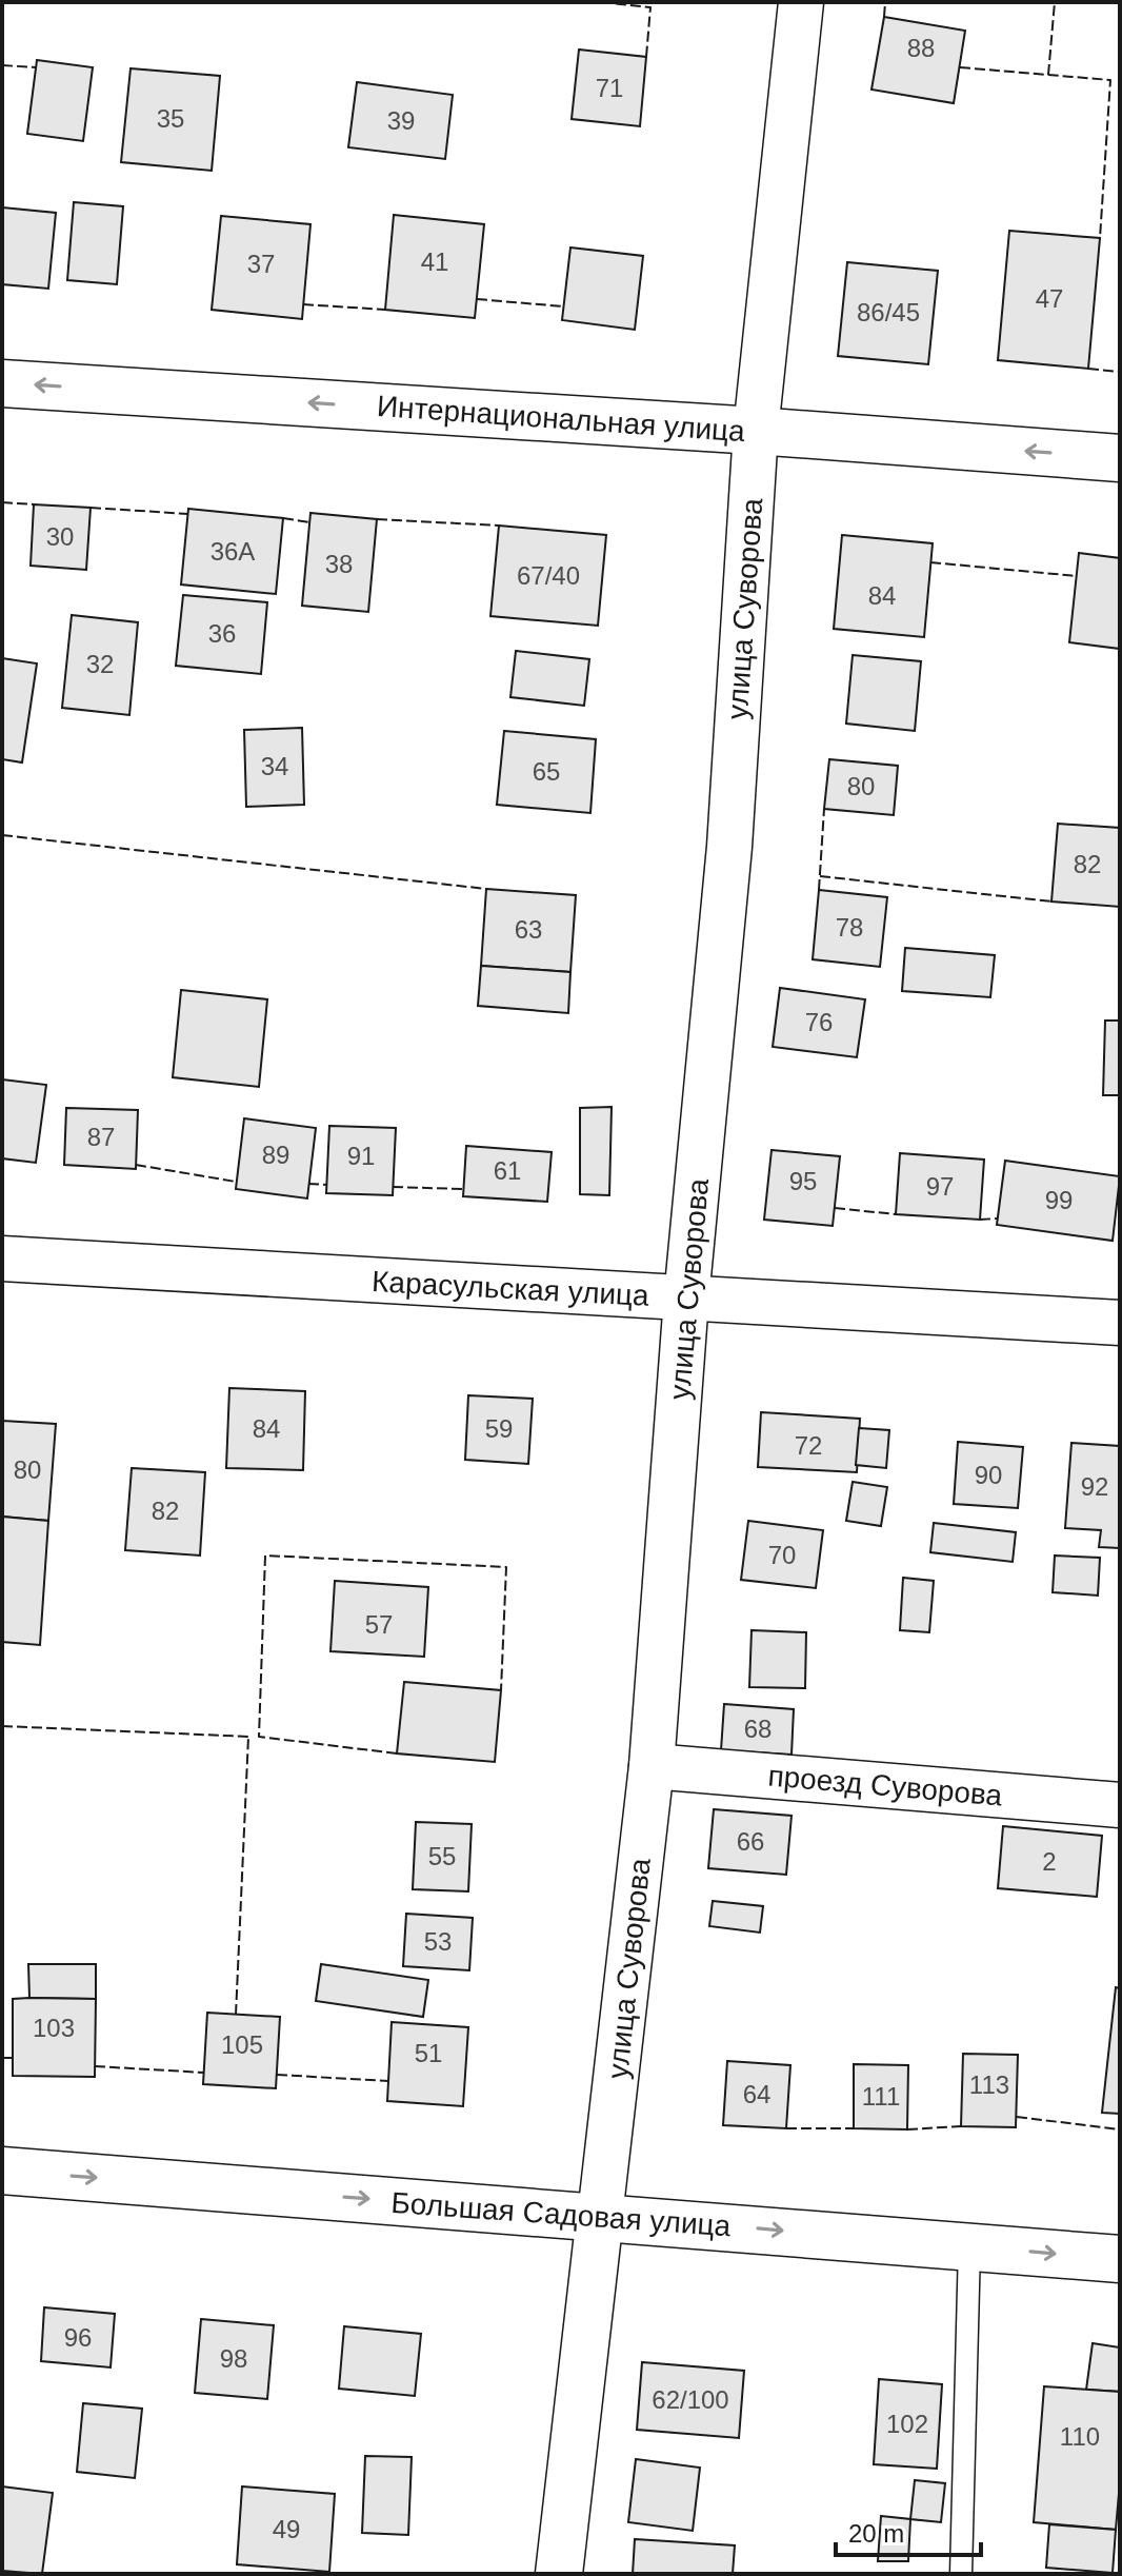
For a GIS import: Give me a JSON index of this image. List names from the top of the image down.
{
  "streets": {
    "street": [
      "Интернациональная улица",
      "улица Суворова",
      "Карасульская улица",
      "проезд Суворова",
      "Большая Садовая улица"
    ]
  },
  "crossings": [
    ["Интернациональная улица", "улица Суворова"],
    ["улица Суворова", "Карасульская улица"],
    ["улица Суворова", "проезд Суворова"],
    ["улица Суворова", "Большая Садовая улица"]
  ],
  "one_way": ["Интернациональная улица", "Большая Садовая улица"],
  "house_numbers": [
    "88",
    "71",
    "35",
    "39",
    "41",
    "37",
    "47",
    "86/45",
    "30",
    "36А",
    "38",
    "67/40",
    "84",
    "36",
    "32",
    "34",
    "65",
    "80",
    "82",
    "78",
    "63",
    "76",
    "87",
    "89",
    "91",
    "61",
    "95",
    "97",
    "99",
    "84",
    "59",
    "72",
    "80",
    "90",
    "92",
    "82",
    "70",
    "57",
    "68",
    "66",
    "55",
    "2",
    "53",
    "103",
    "105",
    "51",
    "113",
    "64",
    "111",
    "96",
    "98",
    "62/100",
    "102",
    "110",
    "49"
  ],
  "scale_bar": "20 m"
}
